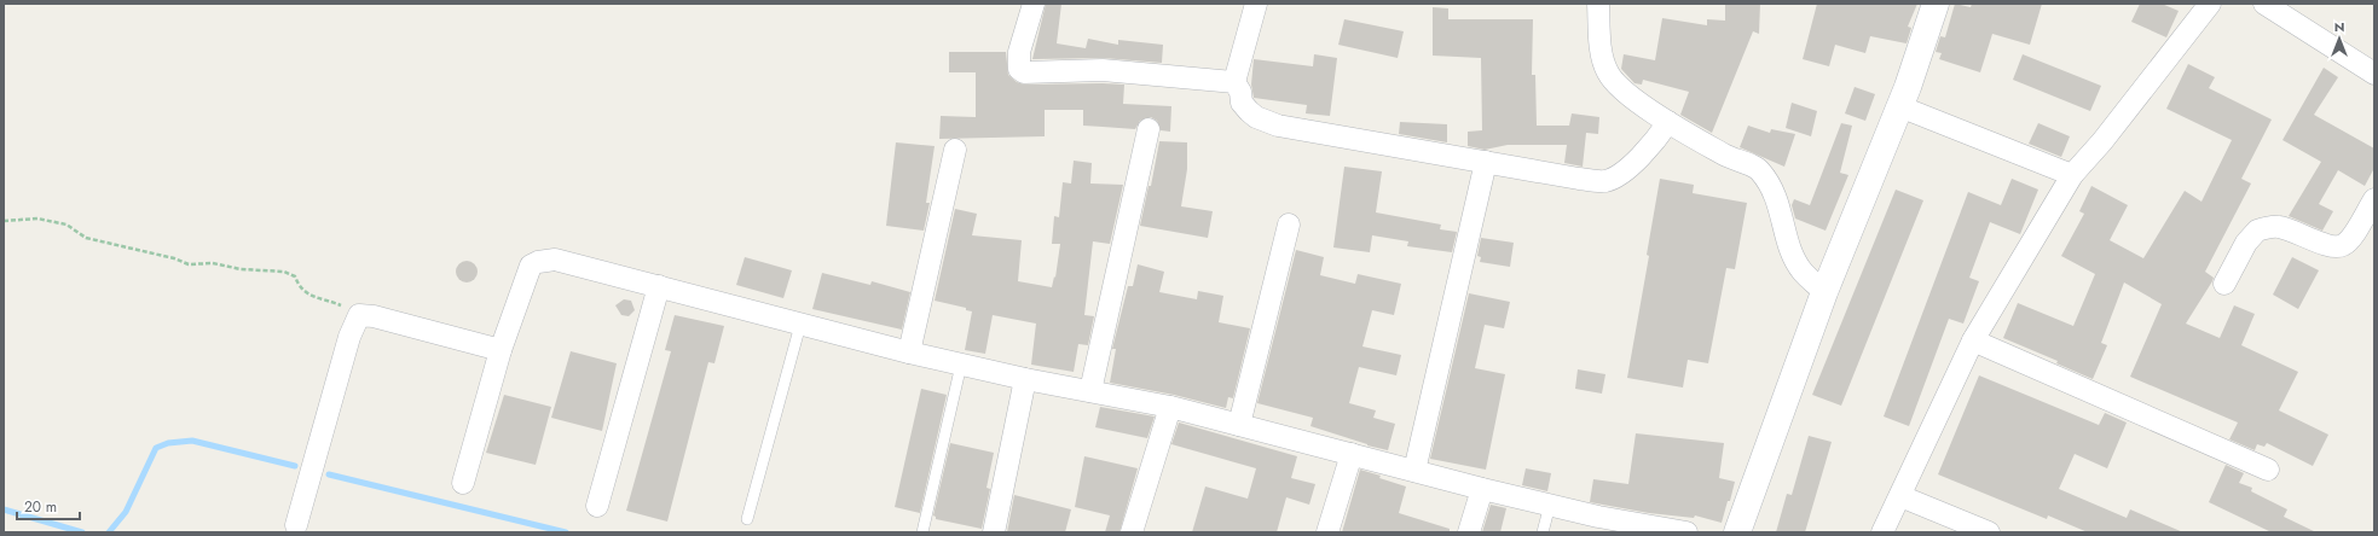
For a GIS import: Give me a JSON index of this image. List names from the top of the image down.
{
  "scale_bar": "20 m",
  "north": "top"
}
